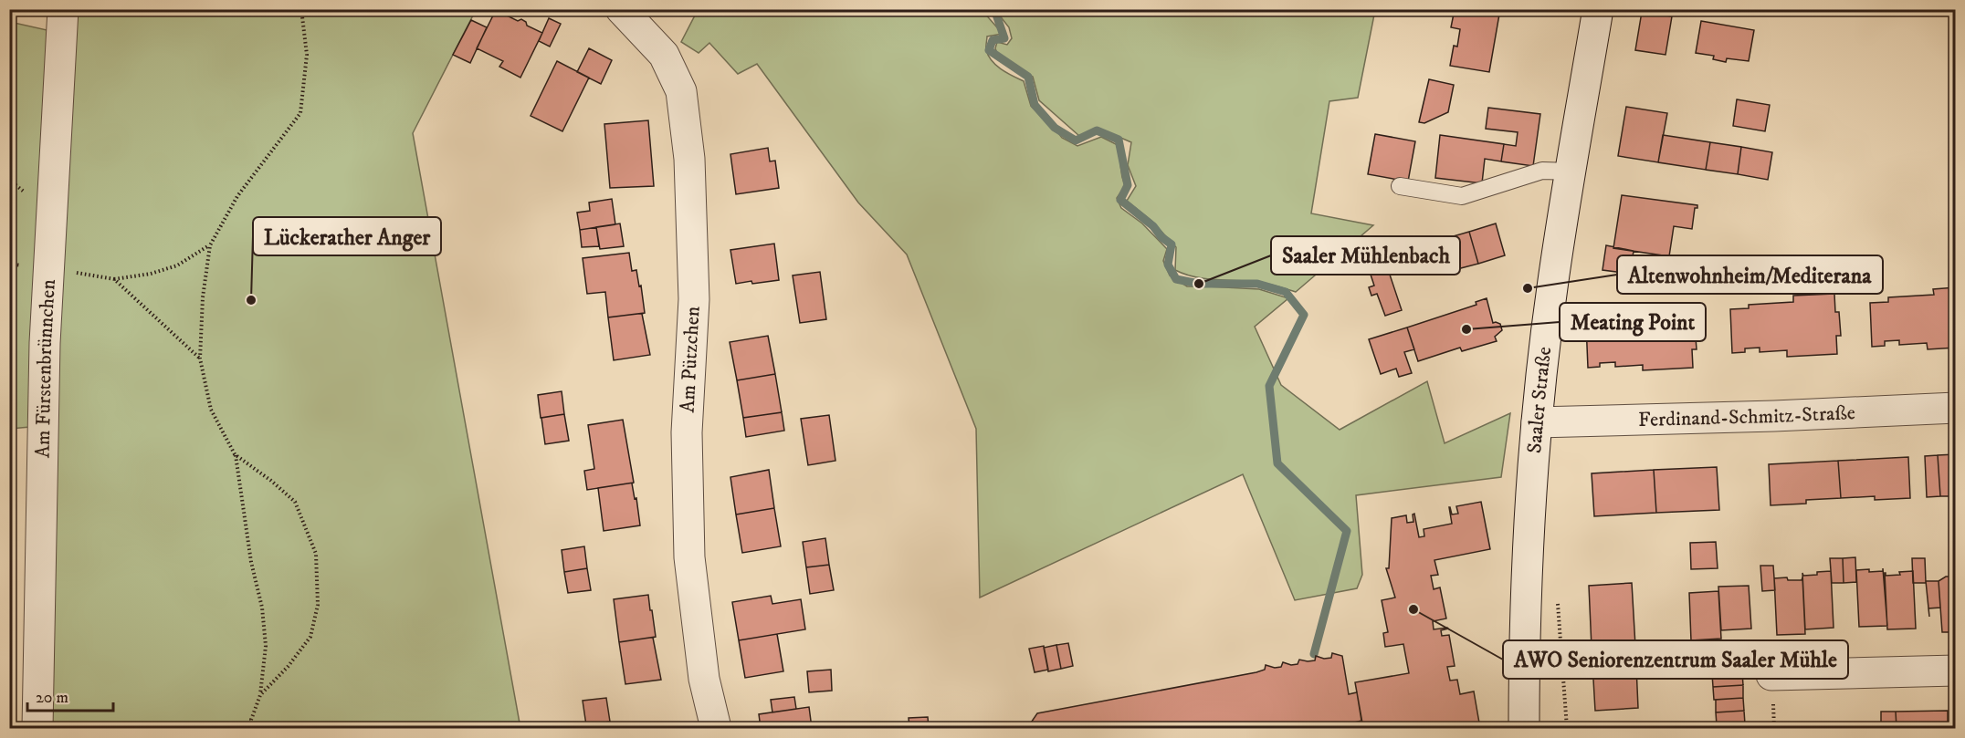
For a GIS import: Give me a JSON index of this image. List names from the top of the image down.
{
  "streets": {
    "street": [
      "Am Pützchen",
      "Am Fürstenbrünnchen",
      "Saaler Straße",
      "Ferdinand-Schmitz-Straße"
    ]
  },
  "crossings": [
    ["Saaler Straße", "Ferdinand-Schmitz-Straße"]
  ],
  "places": [
    "Saaler Mühlenbach",
    "Altenwohnheim/Mediterana",
    "Lückerather Anger",
    "Meating Point",
    "AWO Seniorenzentrum Saaler Mühle"
  ],
  "scale_bar": "20 m"
}
